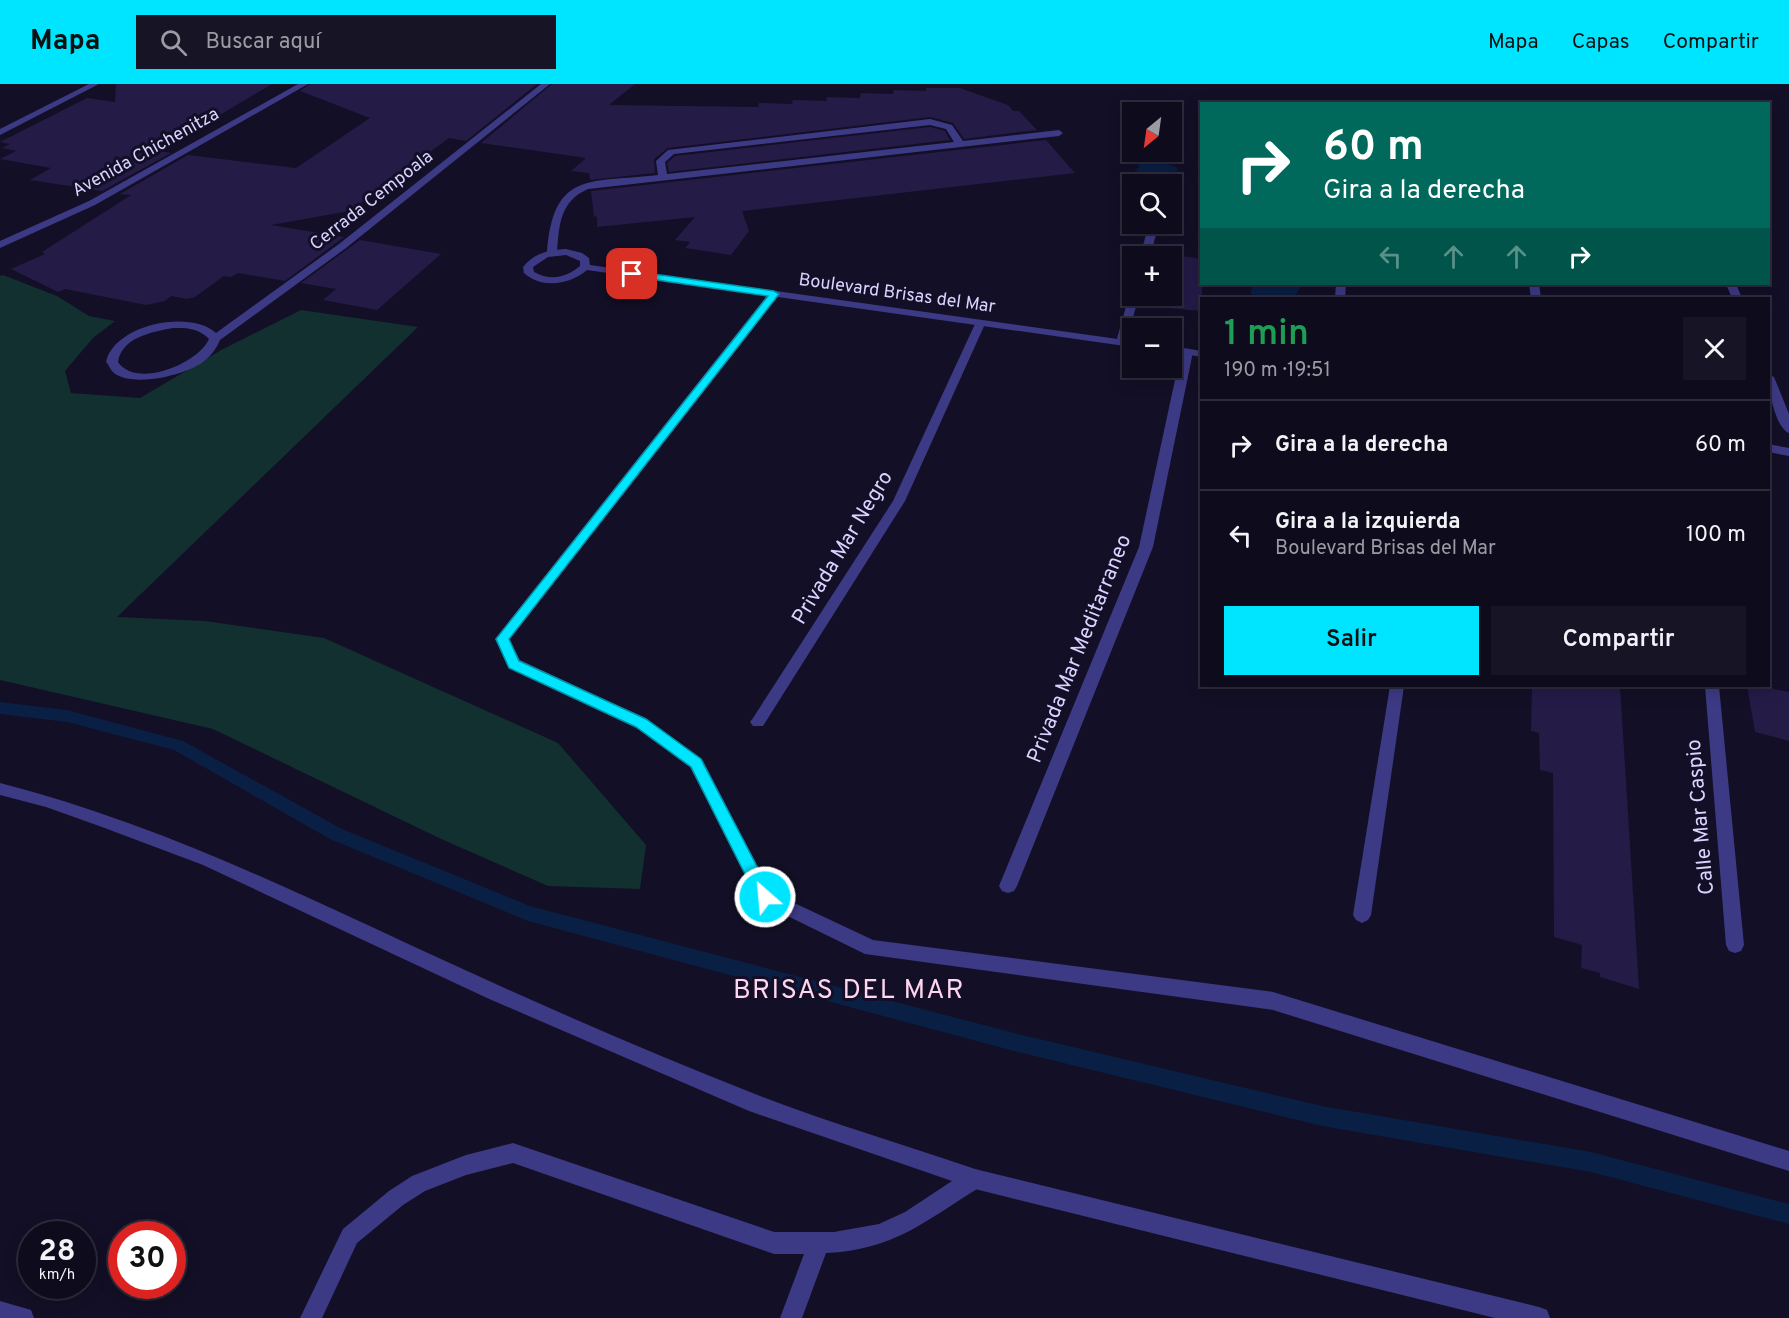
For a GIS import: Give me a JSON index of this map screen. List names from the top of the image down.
{
  "streets": {
    "street": [
      "Avenida Chichenitza",
      "Cerrada Cempoala",
      "Boulevard Brisas del Mar",
      "Privada Mar Negro",
      "Privada Mar Meditarraneo",
      "Calle Mar Caspio"
    ]
  },
  "crossings": [
    ["Boulevard Brisas del Mar", "Privada Mar Negro"]
  ],
  "districts": ["BRISAS DEL MAR"],
  "north": "bottom left",
  "page": {
    "header": "Mapa",
    "search": "Buscar aquí",
    "nav": ["Mapa", "Capas", "Compartir"],
    "map_buttons": ["+", "−"],
    "turn": ["60 m", "Gira a la derecha"],
    "heading": ["1 min", "190 m · 19:51"],
    "list": [
      {
        "name": "Gira a la derecha",
        "value": "60 m"
      },
      {
        "name": "Gira a la izquierda",
        "note": "Boulevard Brisas del Mar",
        "value": "100 m"
      }
    ],
    "buttons": ["Salir", "Compartir"],
    "speed": "28 km/h",
    "limit": "30"
  }
}
